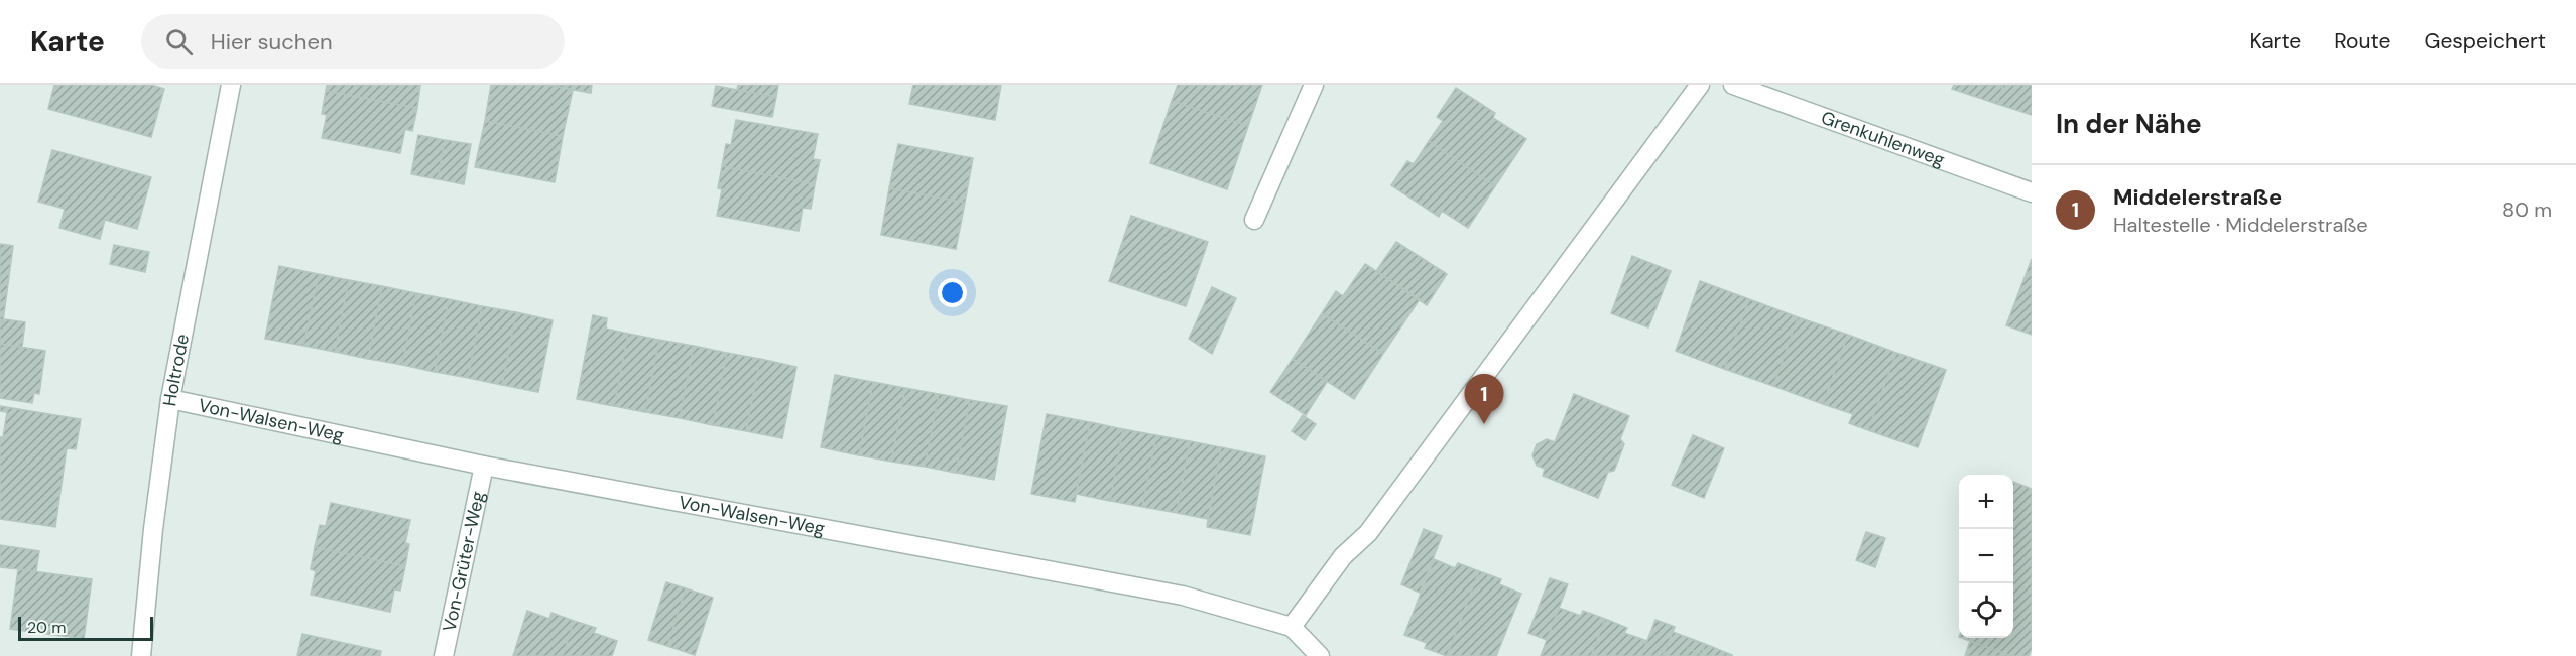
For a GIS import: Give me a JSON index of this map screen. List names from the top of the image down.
{
  "streets": {
    "street": [
      "Grenkuhlenweg",
      "Holtrode",
      "Von-Walsen-Weg",
      "Von-Grüter-Weg"
    ]
  },
  "crossings": [
    ["Holtrode", "Von-Walsen-Weg"],
    ["Von-Walsen-Weg", "Von-Grüter-Weg"]
  ],
  "scale_bar": "20 m",
  "page": {
    "header": "Karte",
    "search": "Hier suchen",
    "nav": ["Karte", "Route", "Gespeichert"],
    "heading": "In der Nähe",
    "list": [
      {
        "mark": "1",
        "name": "Middelerstraße",
        "note": "Haltestelle · Middelerstraße",
        "value": "80 m"
      }
    ],
    "pins": "1",
    "map_buttons": ["+", "−"],
    "scale": "20 m"
  }
}
